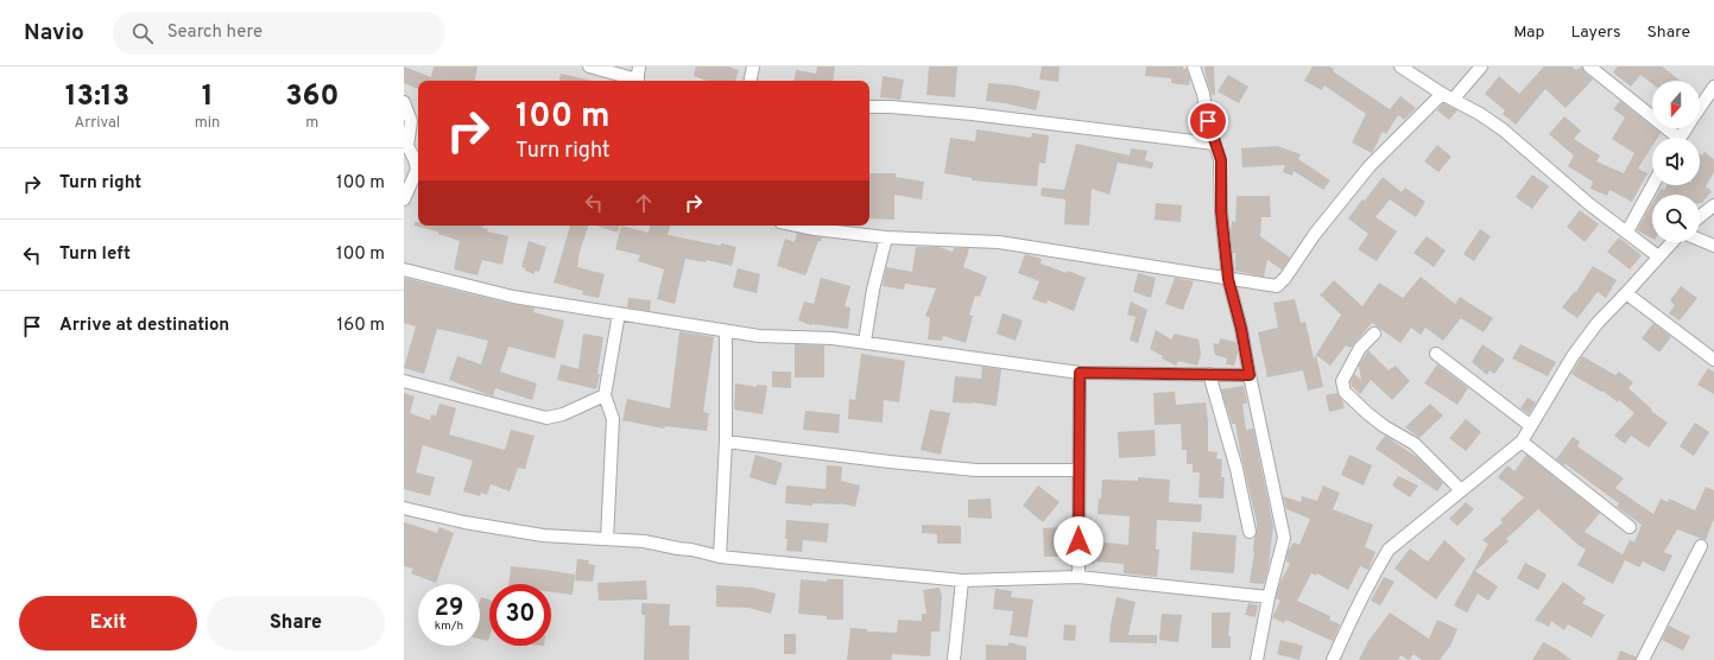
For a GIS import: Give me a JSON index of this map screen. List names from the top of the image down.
{
  "north": "bottom",
  "page": {
    "header": "Navio",
    "search": "Search here",
    "nav": ["Map", "Layers", "Share"],
    "eta": [
      "13:13",
      "Arrival",
      "1",
      "min",
      "360",
      "m"
    ],
    "turn": ["100 m", "Turn right"],
    "list": [
      {
        "name": "Turn right",
        "value": "100 m"
      },
      {
        "name": "Turn left",
        "value": "100 m"
      },
      {
        "name": "Arrive at destination",
        "value": "160 m"
      }
    ],
    "speed": "29 km/h",
    "limit": "30",
    "buttons": ["Exit", "Share"]
  }
}
